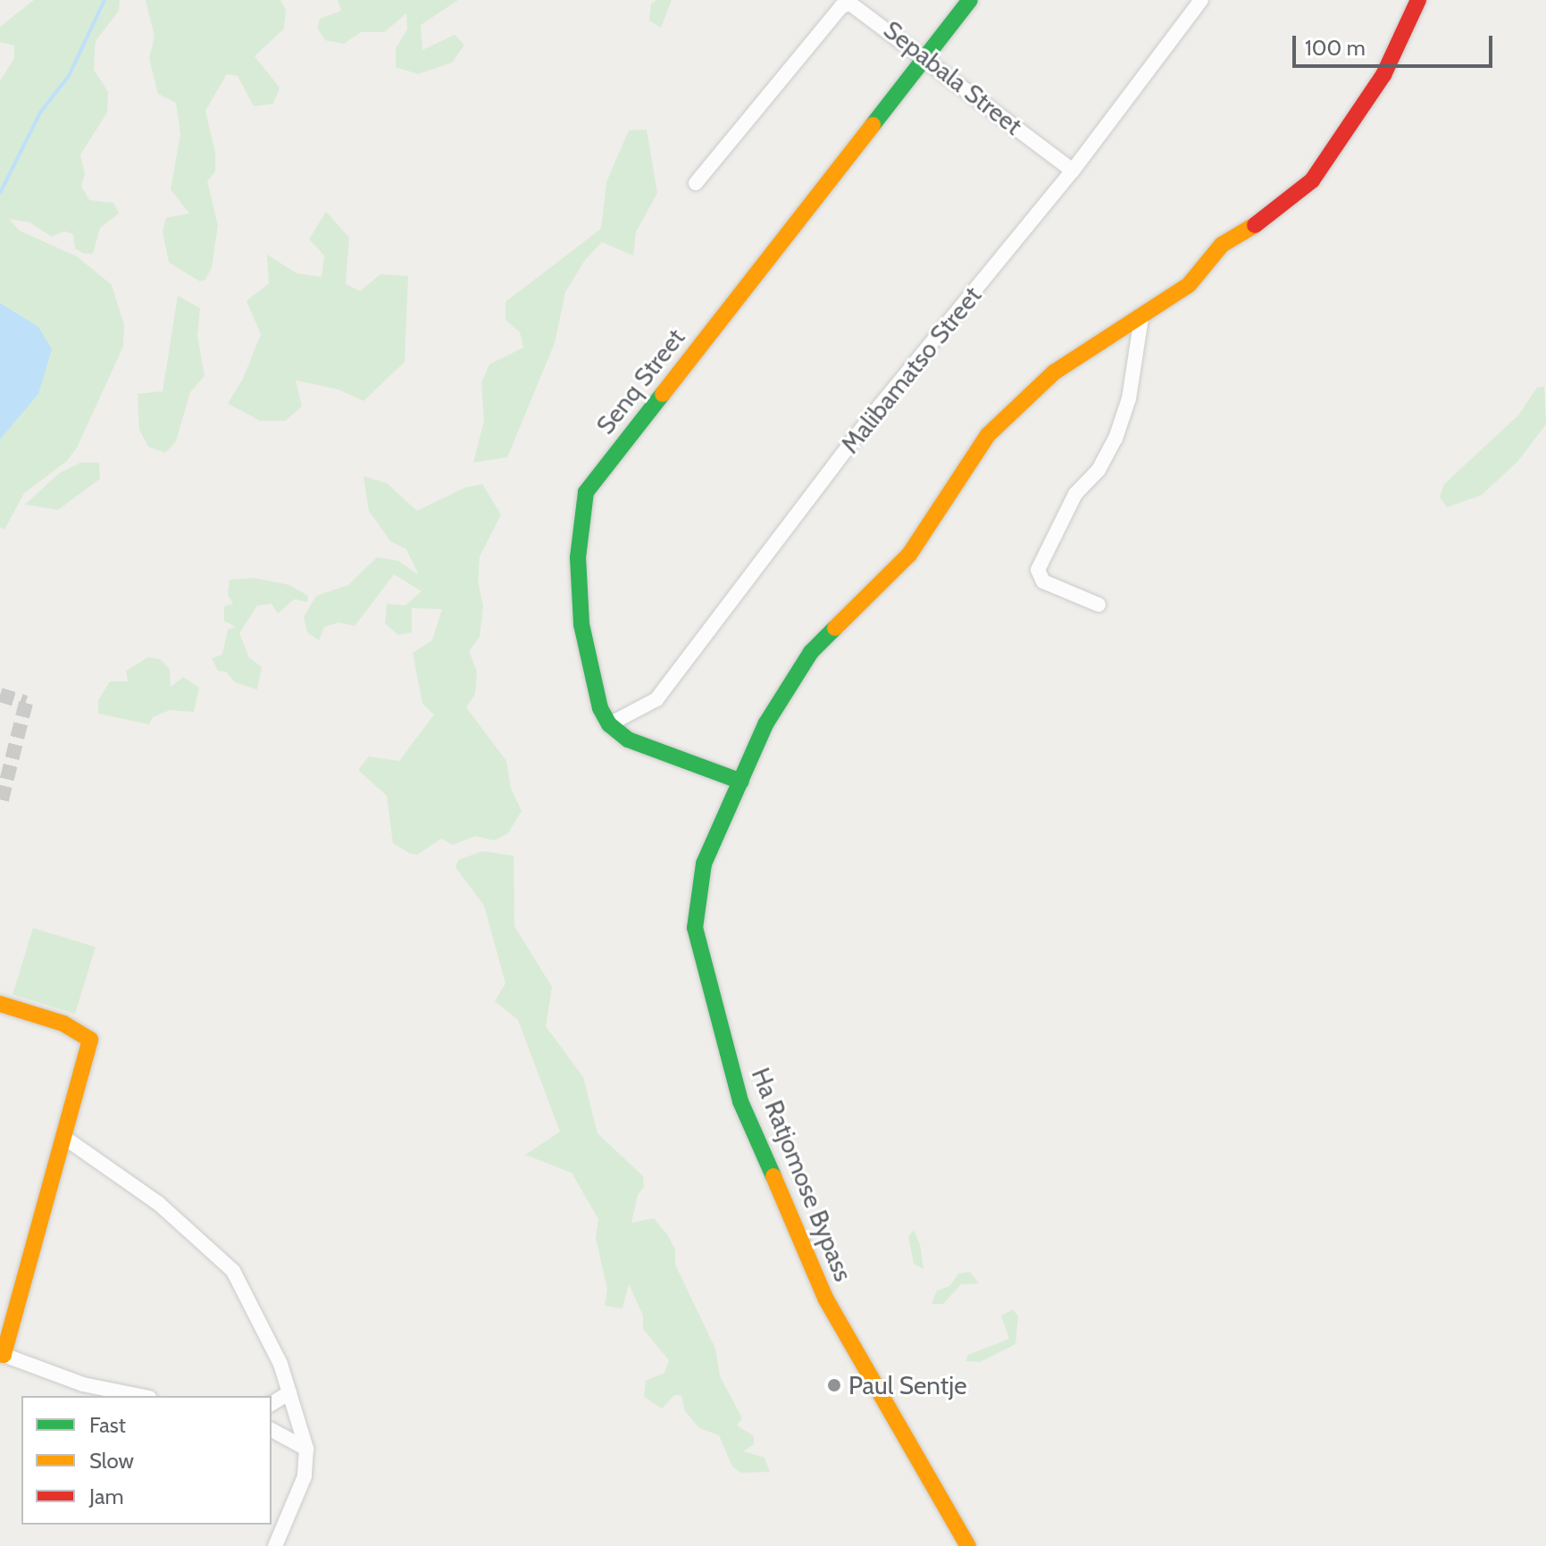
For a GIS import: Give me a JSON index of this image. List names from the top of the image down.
{
  "streets": {
    "street": [
      "Sepabala Street",
      "Malibamatso Street",
      "Senq Street",
      "Ha Ratjomose Bypass"
    ]
  },
  "crossings": [
    ["Sepabala Street", "Malibamatso Street"],
    ["Sepabala Street", "Senq Street"],
    ["Malibamatso Street", "Senq Street"]
  ],
  "places": ["Paul Sentje"],
  "legend": ["Fast", "Slow", "Jam"],
  "scale_bar": "100 m"
}
